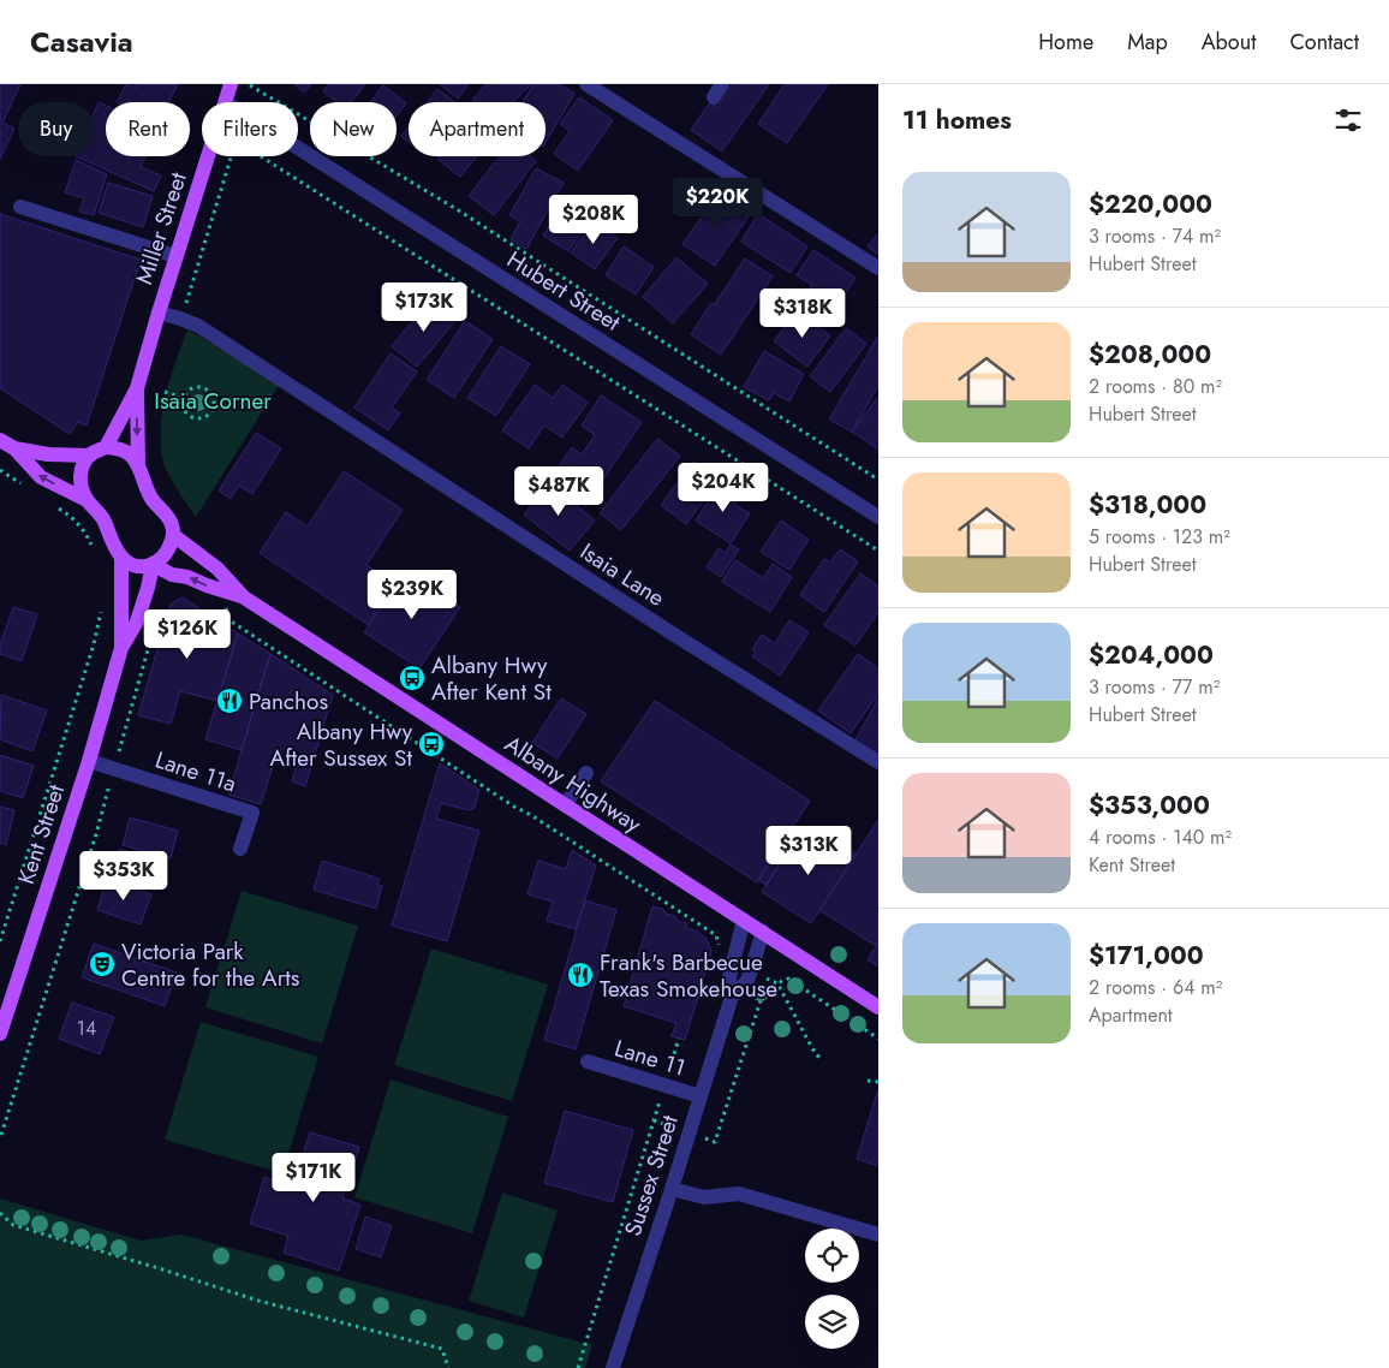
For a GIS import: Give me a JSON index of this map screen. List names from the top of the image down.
{
  "streets": {
    "main road": ["Miller Street", "Albany Highway", "Kent Street"],
    "street": [
      "Hubert Street",
      "Isaia Lane",
      "Lane 11a",
      "Lane 11",
      "Sussex Street"
    ]
  },
  "crossings": [
    ["Miller Street", "Isaia Lane"],
    ["Lane 11a", "Kent Street"],
    ["Albany Highway", "Kent Street"],
    ["Albany Highway", "Sussex Street"],
    ["Lane 11", "Sussex Street"]
  ],
  "parks": ["Isaia Corner"],
  "places": {
    "bus stop": ["Albany Hwy After Kent St", "Albany Hwy After Sussex St"],
    "restaurant": ["Panchos", "Frank's Barbecue Texas Smokehouse"],
    "theatre": ["Victoria Park Centre for the Arts"]
  },
  "house_numbers": ["14"],
  "page": {
    "header": "Casavia",
    "nav": [
      "Home",
      "Map",
      "About",
      "Contact"
    ],
    "heading": "11 homes",
    "chip": [
      "Buy",
      "Rent",
      "Filters",
      "New",
      "Apartment"
    ],
    "list": [
      {
        "name": "$220,000",
        "note": "3 rooms · 74 m² · Hubert Street"
      },
      {
        "name": "$208,000",
        "note": "2 rooms · 80 m² · Hubert Street"
      },
      {
        "name": "$318,000",
        "note": "5 rooms · 123 m² · Hubert Street"
      },
      {
        "name": "$204,000",
        "note": "3 rooms · 77 m² · Hubert Street"
      },
      {
        "name": "$353,000",
        "note": "4 rooms · 140 m² · Kent Street"
      },
      {
        "name": "$171,000",
        "note": "2 rooms · 64 m² · Apartment"
      }
    ],
    "price": [
      "$220K",
      "$208K",
      "$173K",
      "$318K",
      "$204K",
      "$487K",
      "$239K",
      "$126K",
      "$313K",
      "$353K",
      "$171K"
    ]
  }
}
